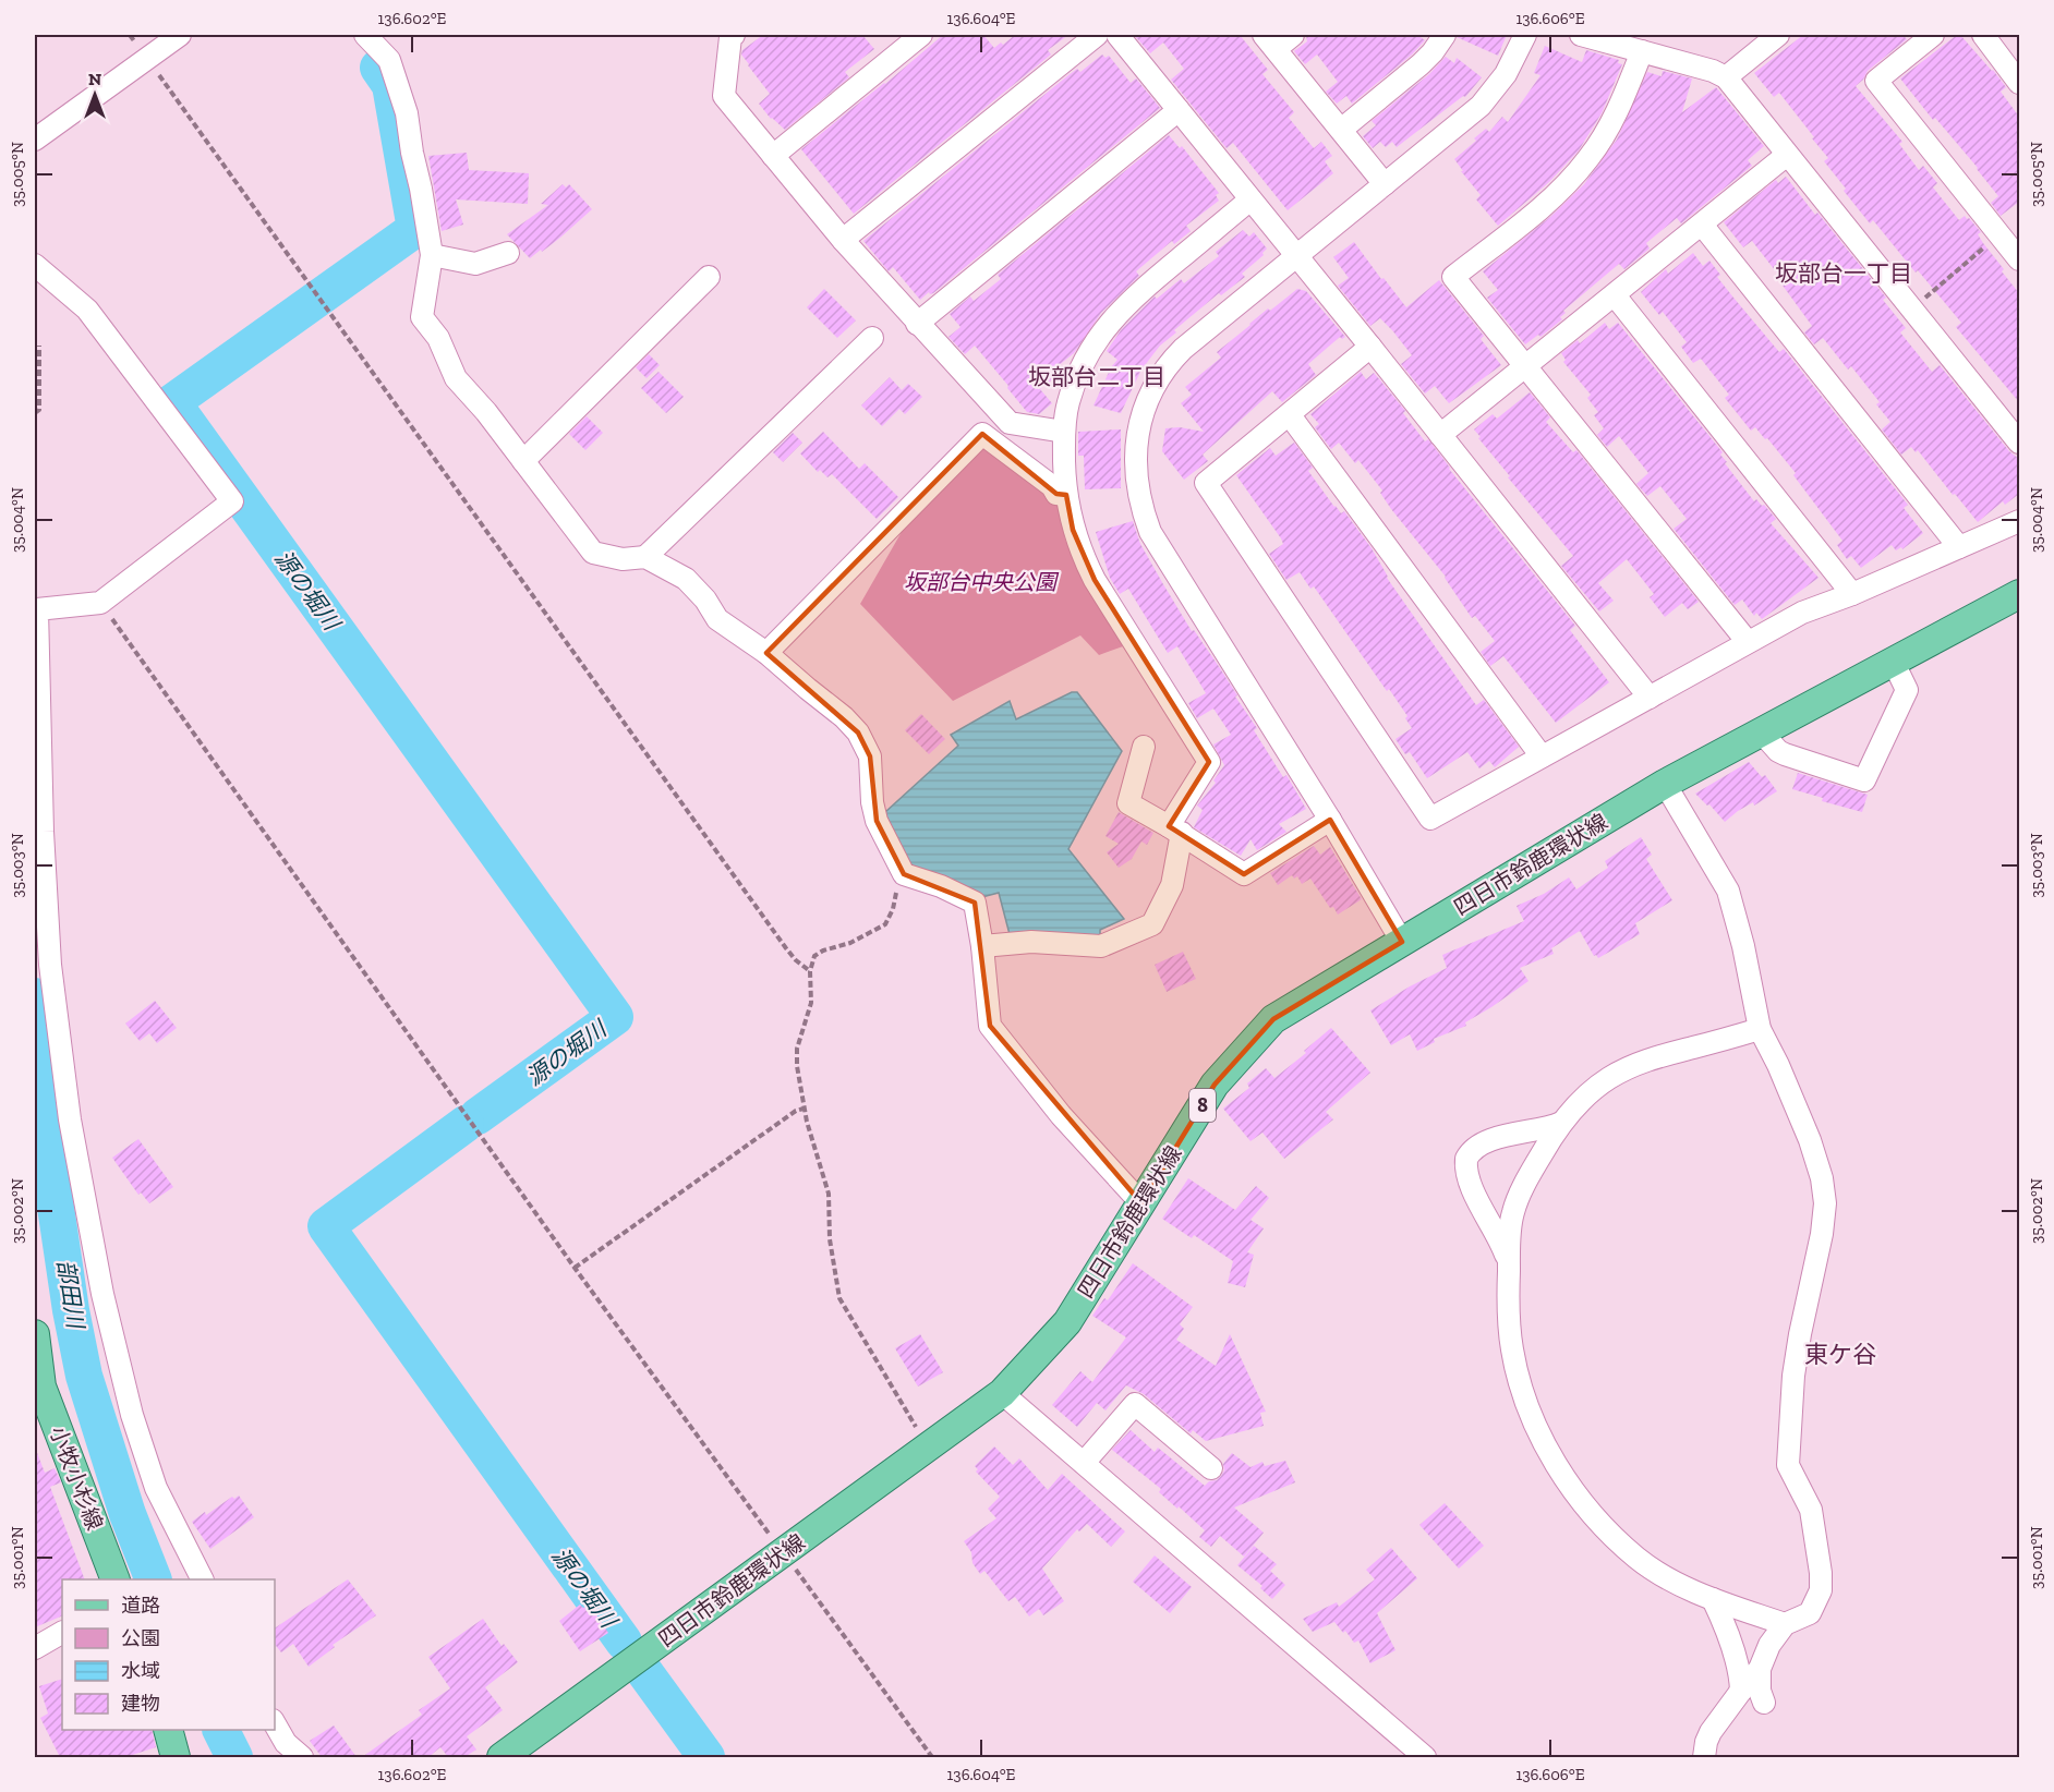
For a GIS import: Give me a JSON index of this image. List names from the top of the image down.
{
  "streets": {
    "main road": ["四日市鈴鹿環状線", "8", "小牧小杉線"]
  },
  "districts": ["坂部台一丁目", "坂部台二丁目", "東ケ谷"],
  "water": ["源の堀川", "部田川"],
  "parks": ["坂部台中央公園"],
  "legend": [
    "道路",
    "公園",
    "水域",
    "建物"
  ],
  "north": "top",
  "coordinates": [
    "136.602°E",
    "136.604°E",
    "136.606°E",
    "35.005°N",
    "35.004°N",
    "35.003°N",
    "35.002°N",
    "35.001°N"
  ]
}
